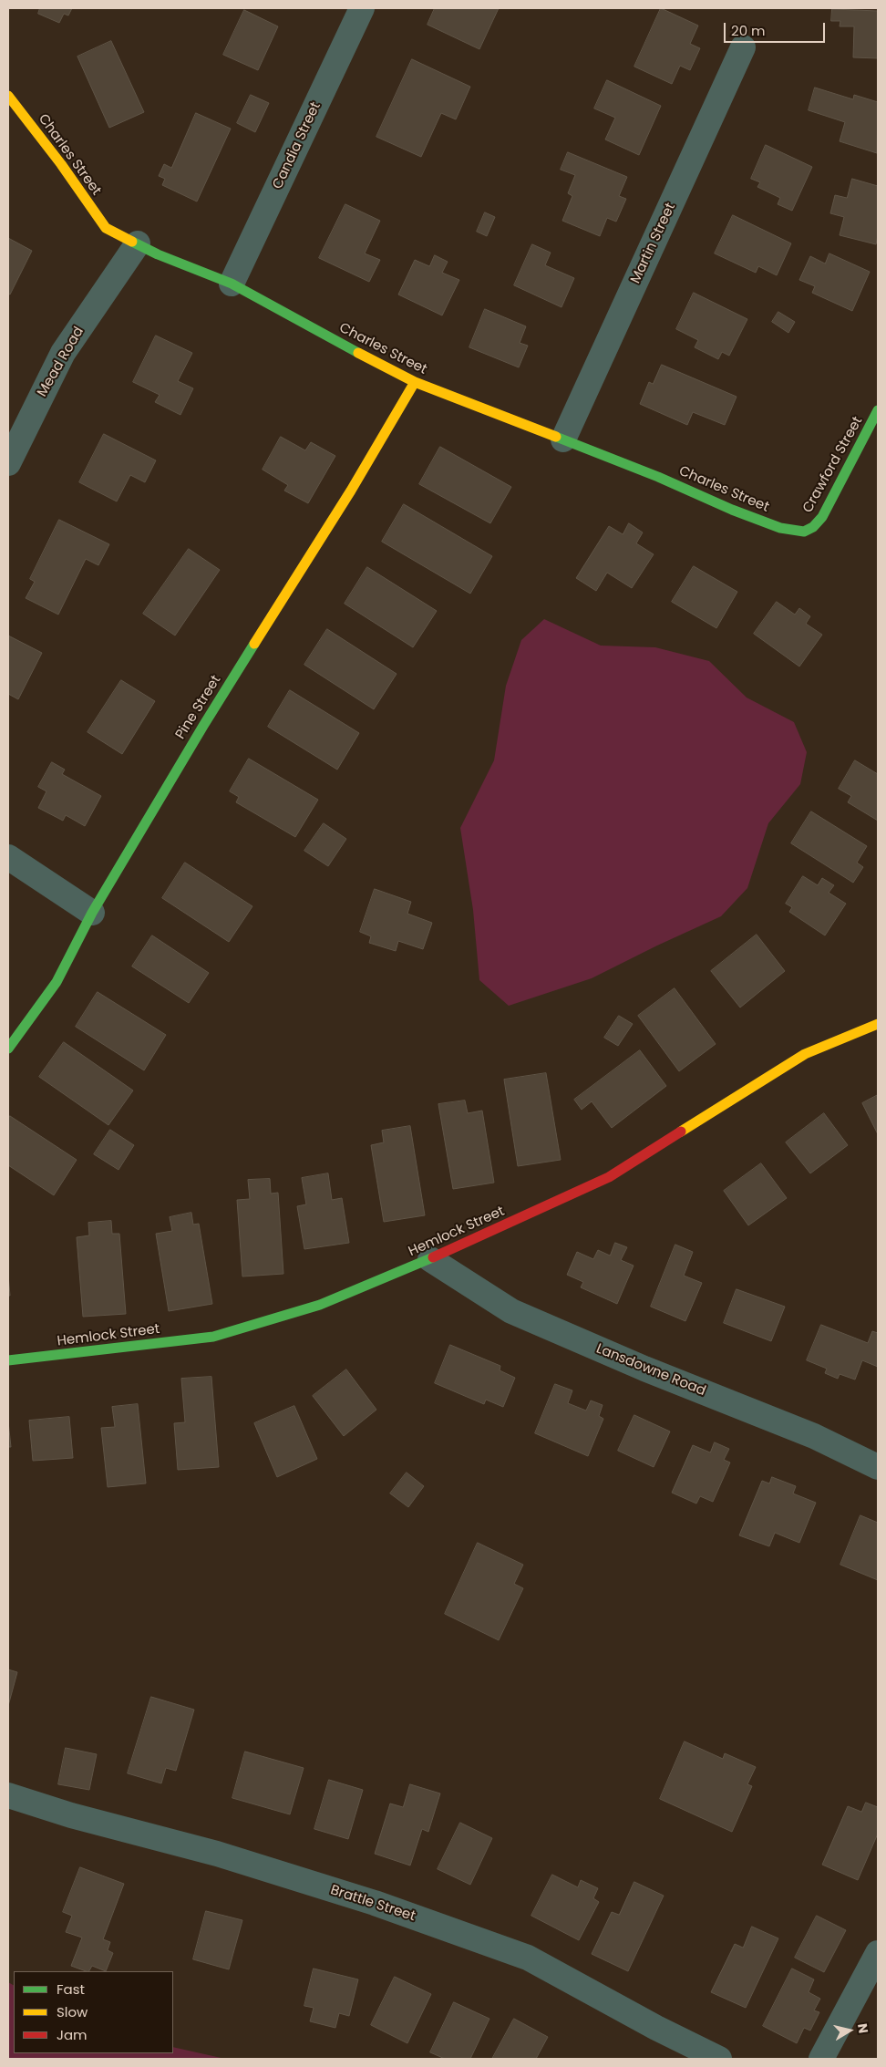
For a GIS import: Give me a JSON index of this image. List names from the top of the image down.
{
  "streets": {
    "street": [
      "Candia Street",
      "Charles Street",
      "Martin Street",
      "Mead Road",
      "Crawford Street",
      "Pine Street",
      "Hemlock Street",
      "Lansdowne Road",
      "Brattle Street"
    ]
  },
  "crossings": [
    ["Candia Street", "Charles Street"],
    ["Charles Street", "Martin Street"],
    ["Charles Street", "Mead Road"],
    ["Charles Street", "Crawford Street"],
    ["Charles Street", "Pine Street"],
    ["Hemlock Street", "Lansdowne Road"]
  ],
  "legend": ["Fast", "Slow", "Jam"],
  "scale_bar": "20 m",
  "north": "right"
}
